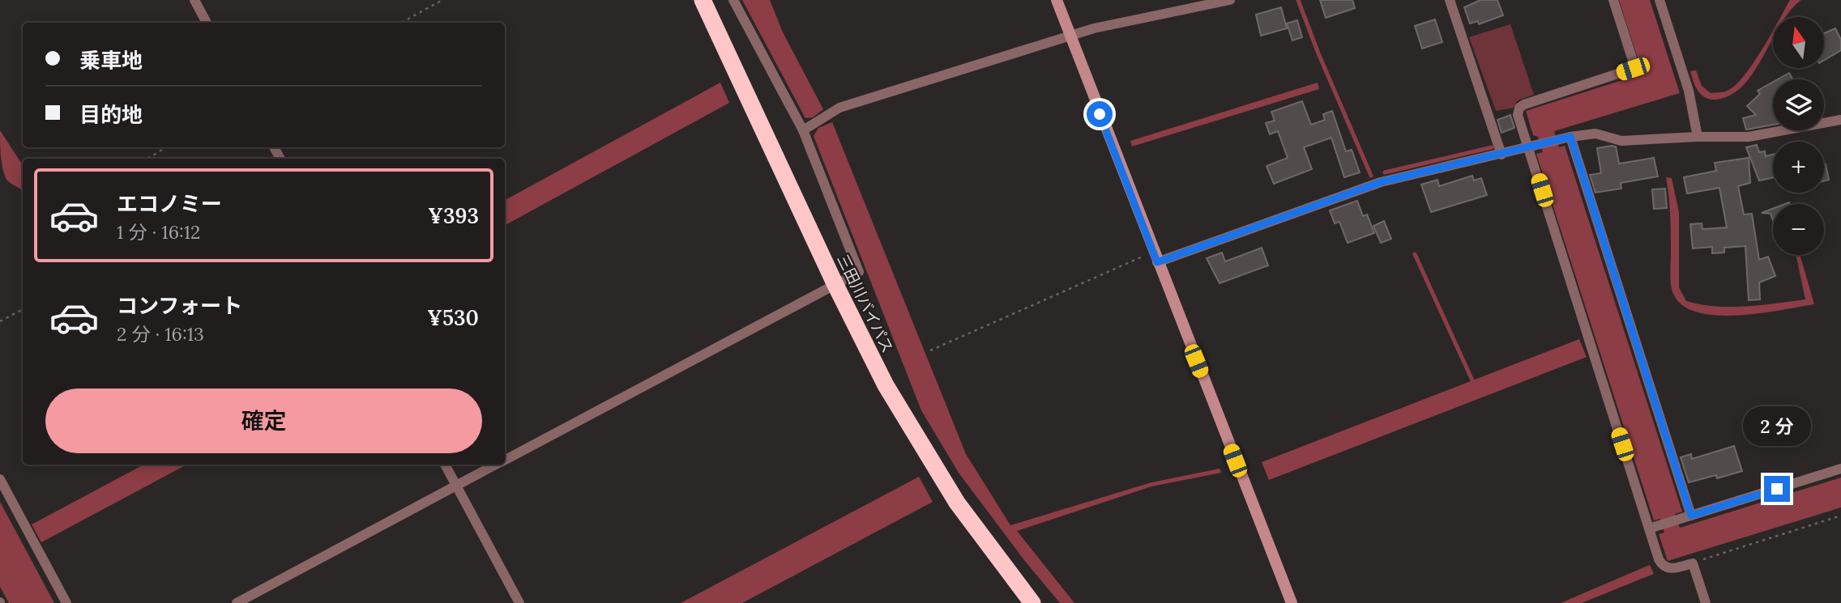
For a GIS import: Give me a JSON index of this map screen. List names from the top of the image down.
{
  "streets": {
    "highway": ["三田川バイパス"]
  },
  "north": "top",
  "page": {
    "map_buttons": ["+", "−"],
    "banner": ["乗車地", "目的地"],
    "list": [
      {
        "name": "エコノミー",
        "note": "1 分 · 16:12",
        "value": "¥393"
      },
      {
        "name": "コンフォート",
        "note": "2 分 · 16:13",
        "value": "¥530"
      }
    ],
    "buttons": "確定",
    "bubble": "2 分"
  }
}
